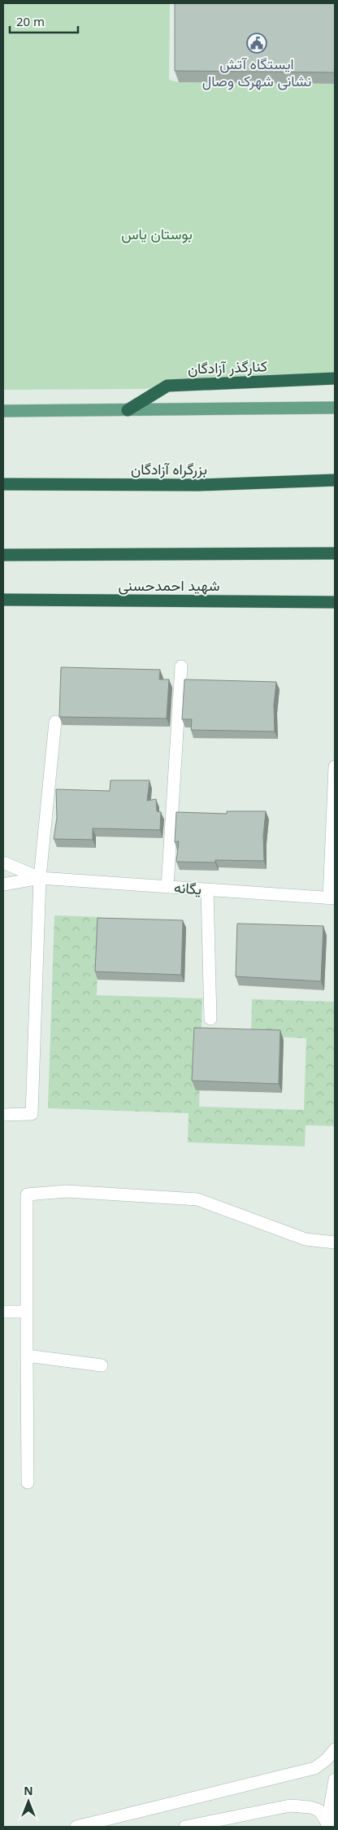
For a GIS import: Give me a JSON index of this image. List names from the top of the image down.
{
  "streets": {
    "highway": ["کنارگذر آزادگان", "بزرگراه آزادگان", "شهید احمدحسنی"],
    "street": ["یگانه"]
  },
  "parks": ["بوستان یاس"],
  "places": {
    "public building": ["ایستگاه آتش نشانی شهرک وصال"]
  },
  "scale_bar": "20 m",
  "north": "top"
}
